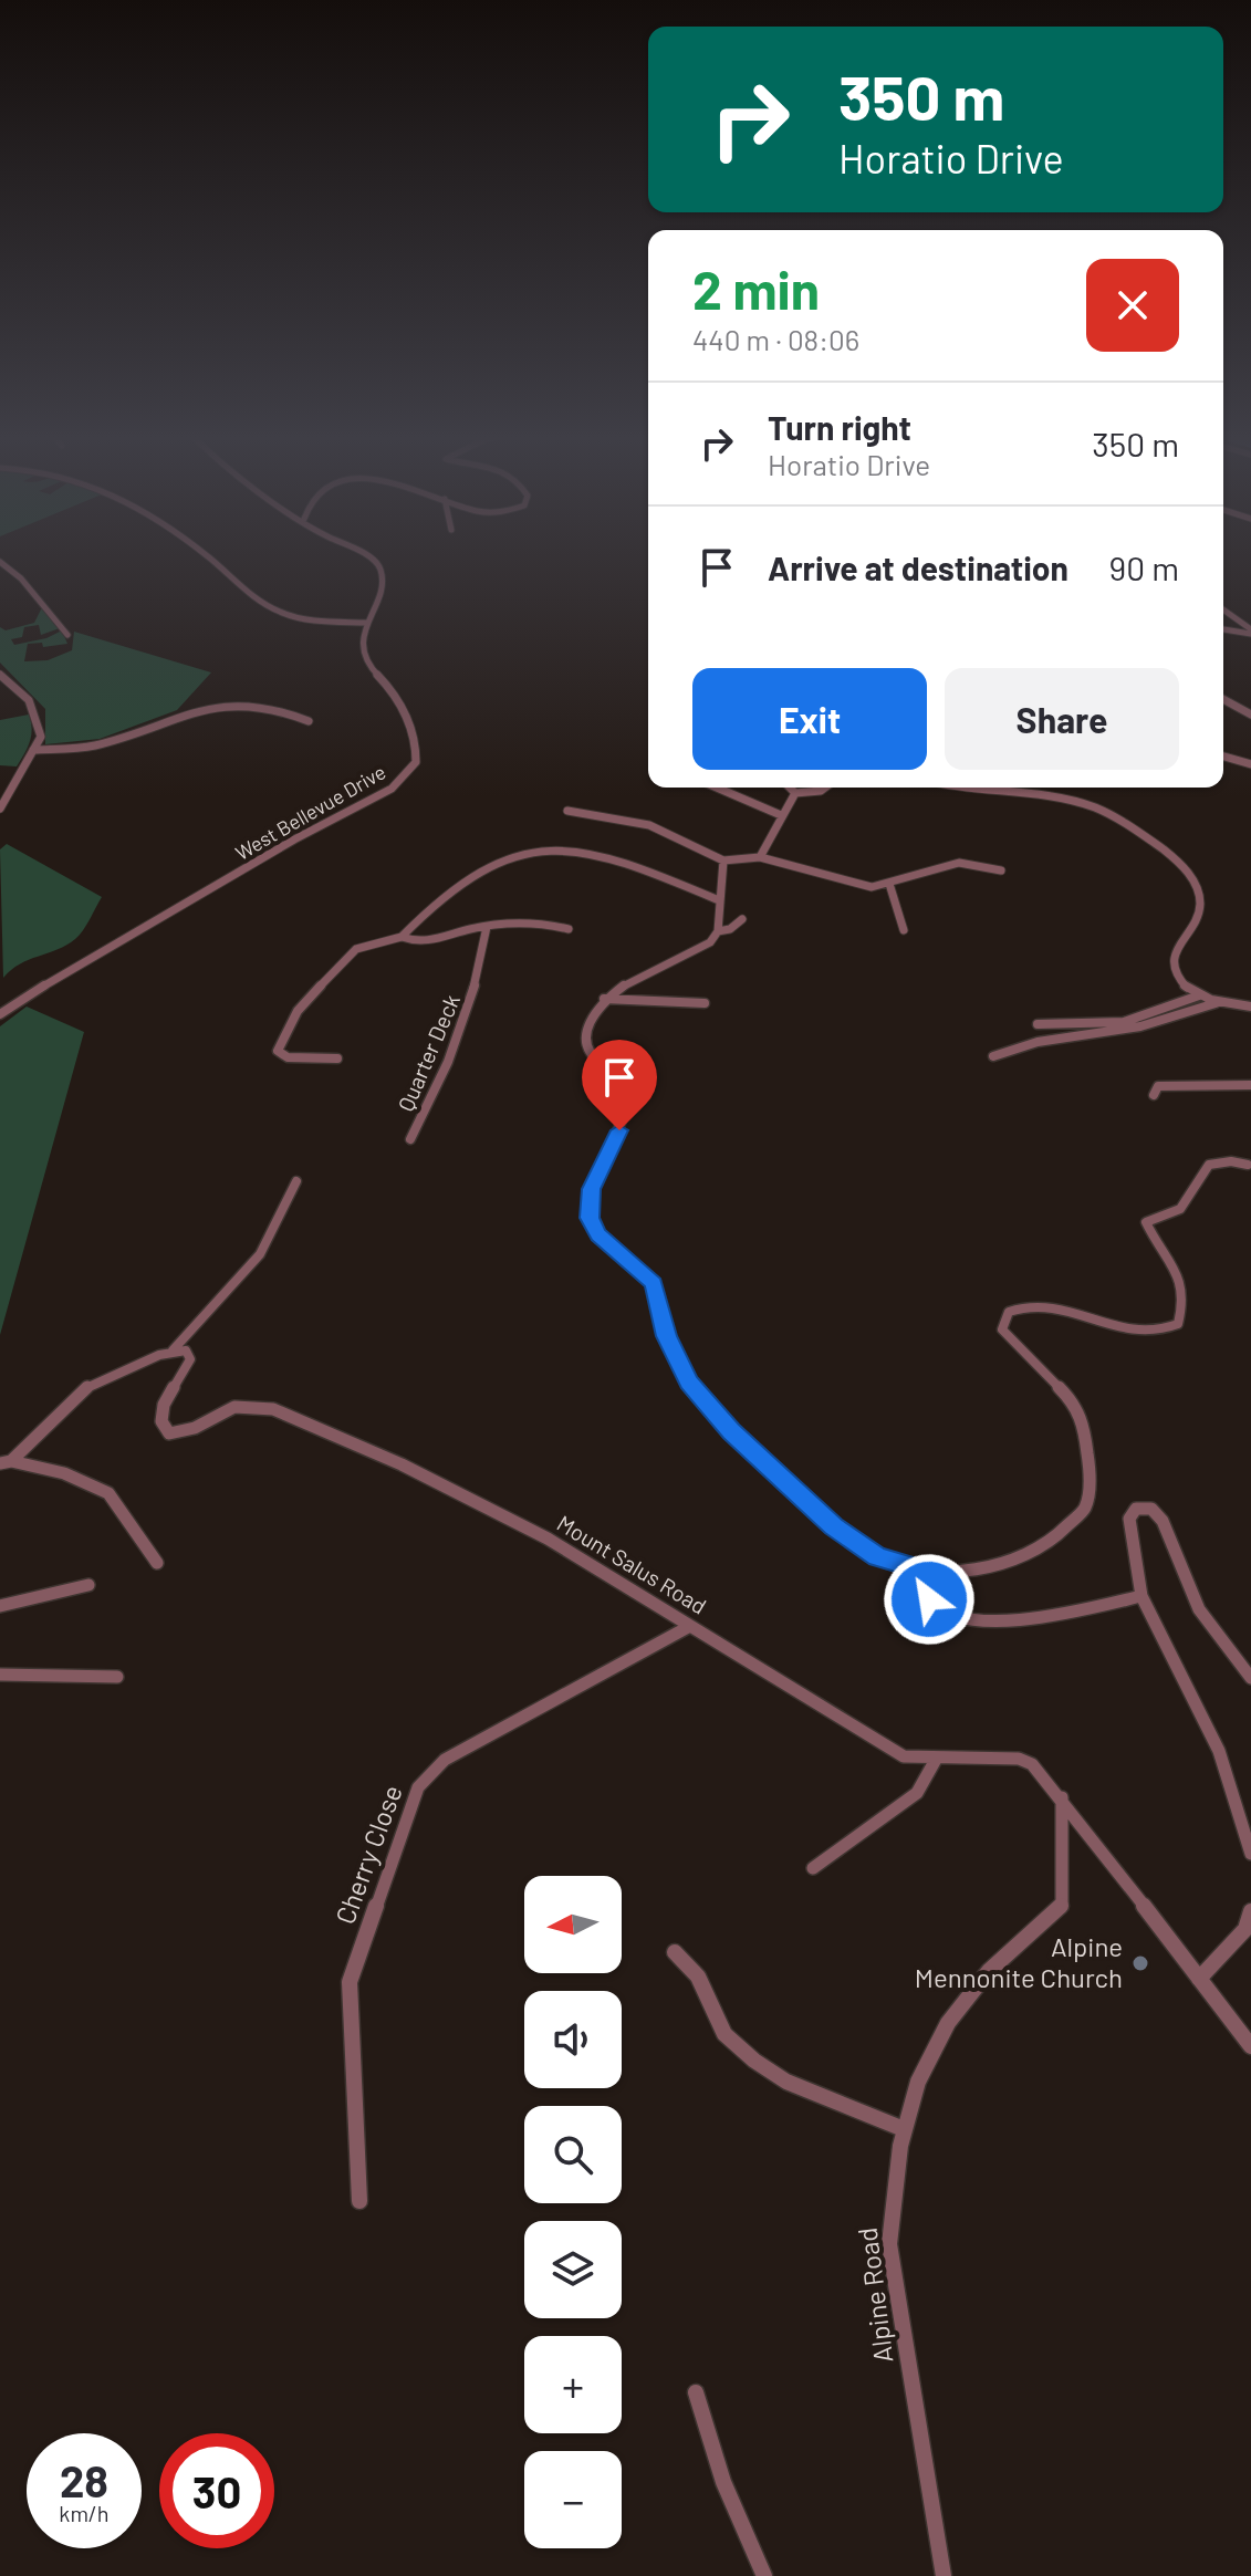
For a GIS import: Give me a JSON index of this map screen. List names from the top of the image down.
{
  "streets": {
    "street": [
      "West Bellevue Drive",
      "Quarter Deck",
      "Mount Salus Road",
      "Cherry Close",
      "Alpine Road"
    ]
  },
  "crossings": [
    ["Mount Salus Road", "Cherry Close"],
    ["Mount Salus Road", "Alpine Road"]
  ],
  "places": ["Alpine Mennonite Church"],
  "north": "left",
  "page": {
    "turn": ["350 m", "Horatio Drive"],
    "heading": ["2 min", "440 m · 08:06"],
    "list": [
      {
        "name": "Turn right",
        "note": "Horatio Drive",
        "value": "350 m"
      },
      {
        "name": "Arrive at destination",
        "value": "90 m"
      }
    ],
    "buttons": ["Exit", "Share"],
    "map_buttons": ["+", "−"],
    "speed": "28 km/h",
    "limit": "30"
  }
}
